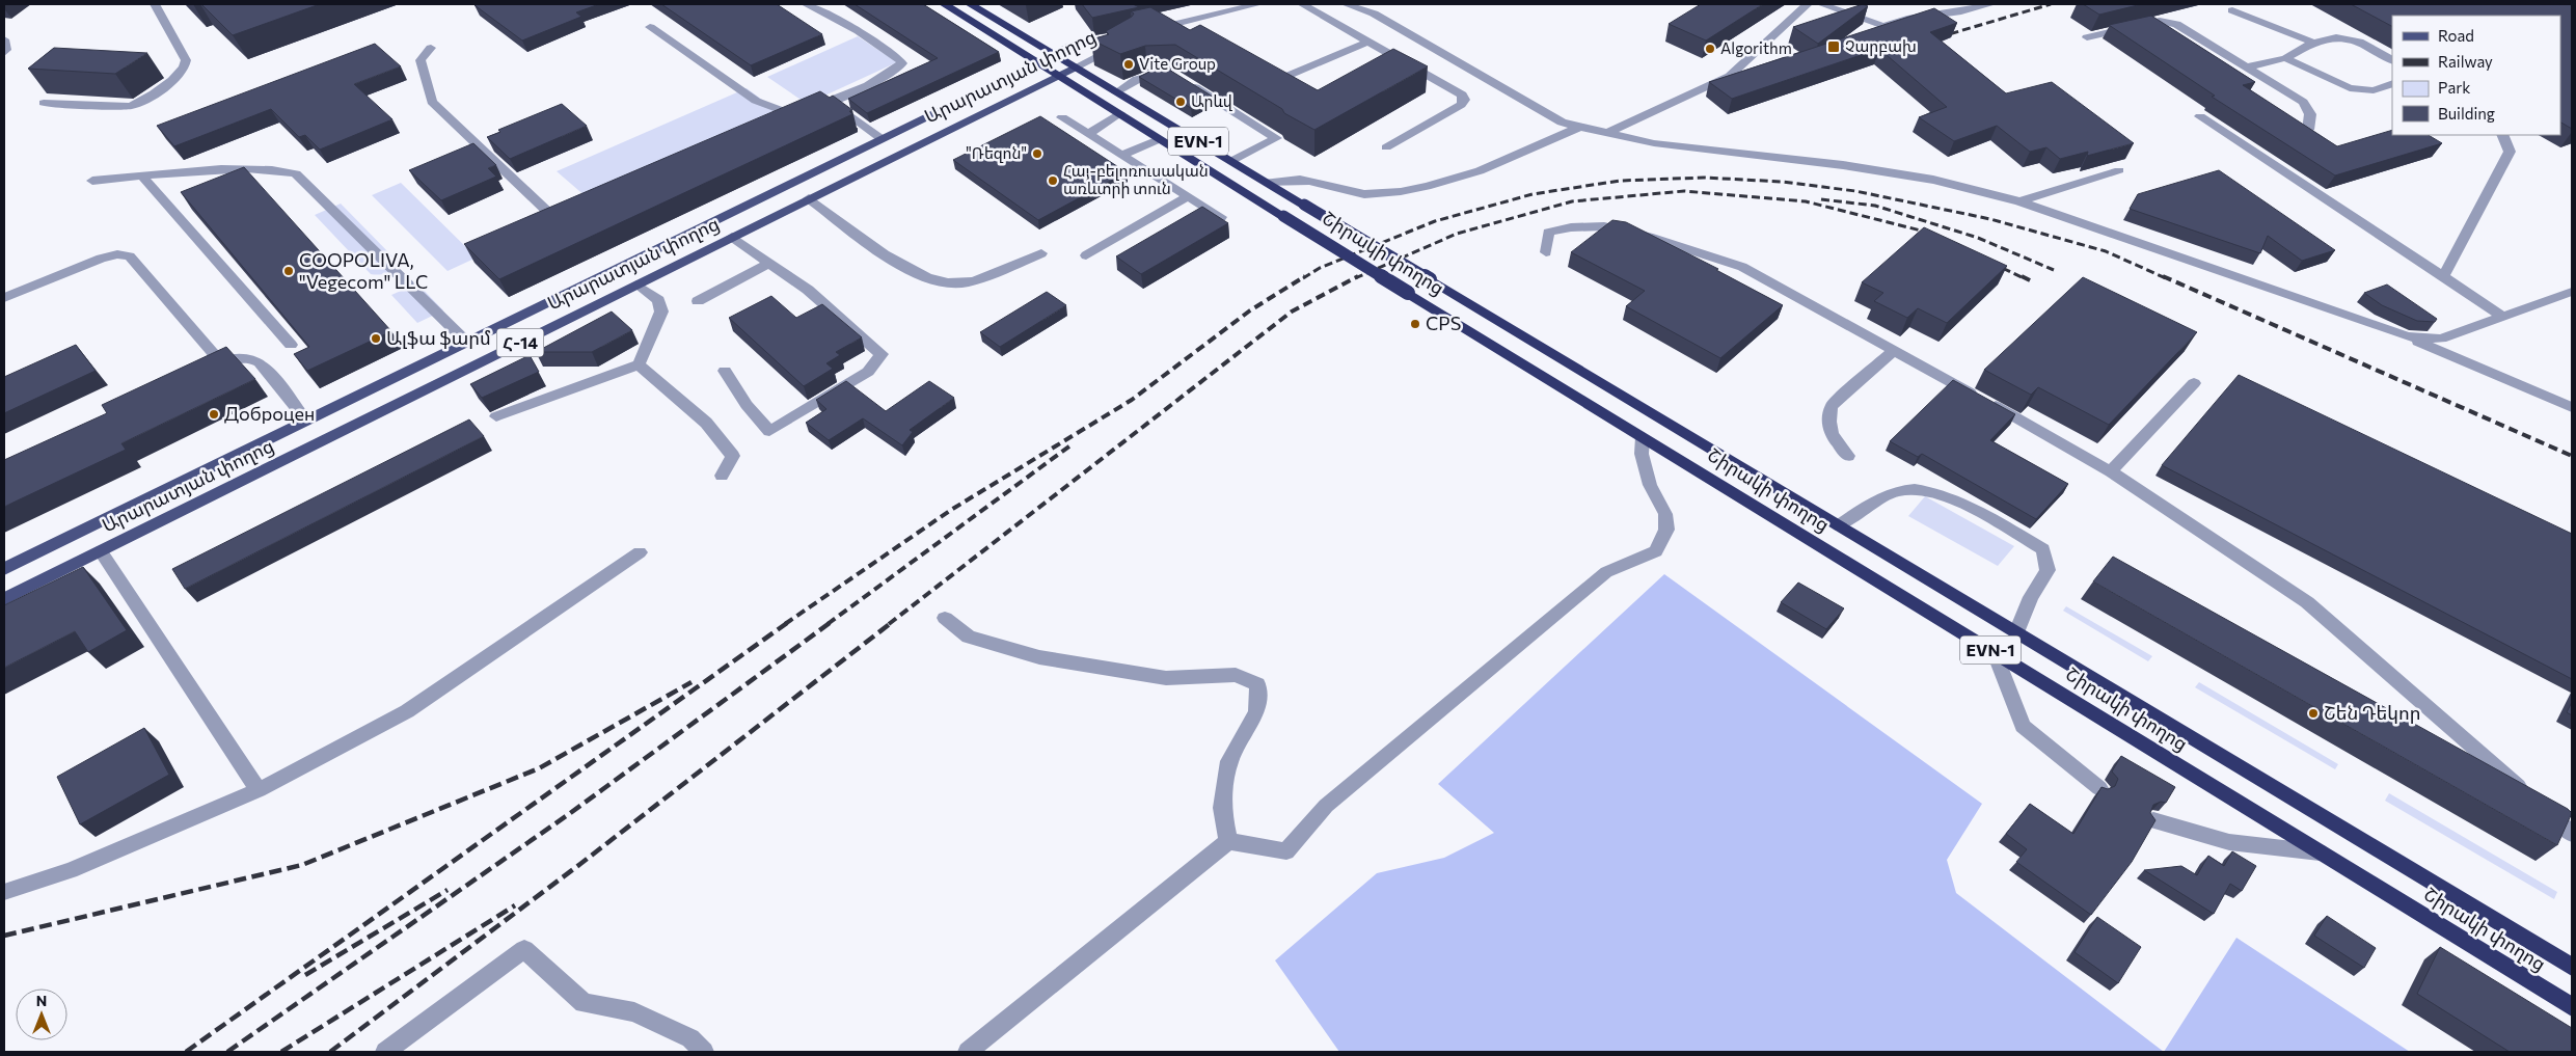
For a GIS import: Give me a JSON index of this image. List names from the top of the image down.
{
  "streets": {
    "highway": ["EVN-1", "Շիրակի փողոց"],
    "main road": ["Արարատյան փողոց", "Հ-14"]
  },
  "crossings": [
    ["Արարատյան փողոց", "Շիրակի փողոց"]
  ],
  "places": {
    "transit": ["Չարբախ"],
    "other": [
      "Algorithm",
      "Vite Group",
      "Արևվ",
      "\"Ռեզոն\"",
      "Հայ-բելոռուսական առևտրի տուն",
      "COOPOLIVA, \"Vegecom\" LLC",
      "CPS",
      "Ալֆա ֆարմ",
      "Доброцен",
      "Շեն Դեկոր"
    ]
  },
  "legend": [
    "Road",
    "Railway",
    "Park",
    "Building"
  ],
  "north": "top"
}
